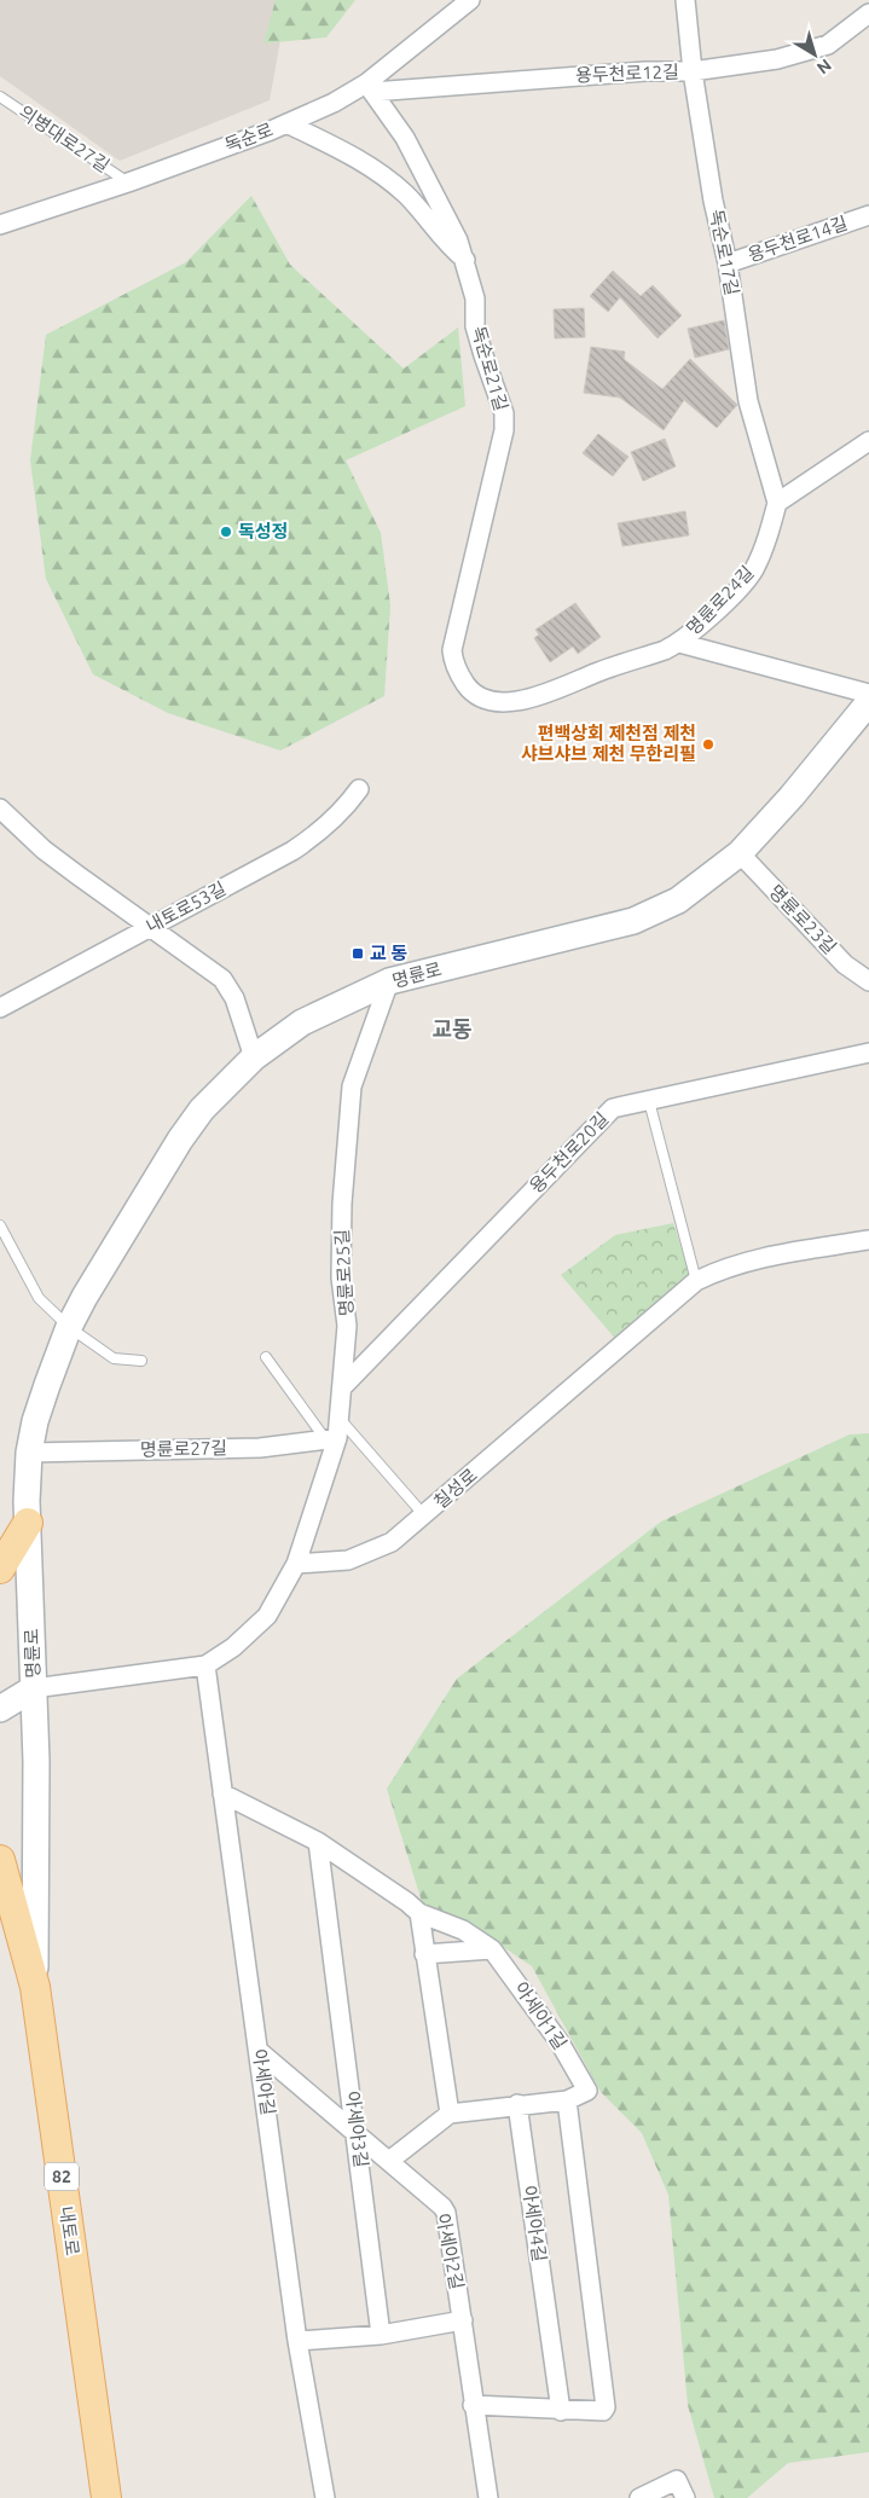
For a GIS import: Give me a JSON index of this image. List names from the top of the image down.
{
  "streets": {
    "main road": ["82", "내토로"],
    "street": [
      "용두천로12길",
      "독순로",
      "용두천로14길",
      "독순로17길",
      "독순로21길",
      "명륜로24길",
      "내토로53길",
      "명륜로23길",
      "명륜로",
      "용두천로20길",
      "명륜로25길",
      "명륜로27길",
      "칠성로",
      "아세아1길",
      "아세아길",
      "아세아3길",
      "아세아4길",
      "아세아2길"
    ],
    "lane": ["의병대로27길"]
  },
  "crossings": [
    ["용두천로12길", "독순로"],
    ["용두천로12길", "독순로17길"],
    ["용두천로12길", "독순로21길"],
    ["독순로", "의병대로27길"],
    ["독순로", "독순로21길"],
    ["용두천로14길", "독순로17길"],
    ["독순로17길", "명륜로24길"],
    ["독순로21길", "명륜로24길"],
    ["명륜로23길", "명륜로"],
    ["명륜로", "명륜로25길"],
    ["명륜로", "명륜로27길"],
    ["명륜로", "내토로"],
    ["용두천로20길", "명륜로25길"],
    ["명륜로25길", "명륜로27길"],
    ["명륜로25길", "칠성로"],
    ["아세아길", "아세아2길"],
    ["아세아3길", "아세아2길"]
  ],
  "districts": ["교동"],
  "places": {
    "other": ["독성정", "편백상회 제천점 제천 샤브샤브 제천 무한리필"],
    "transit": ["교 동"]
  },
  "north": "bottom right"
}
